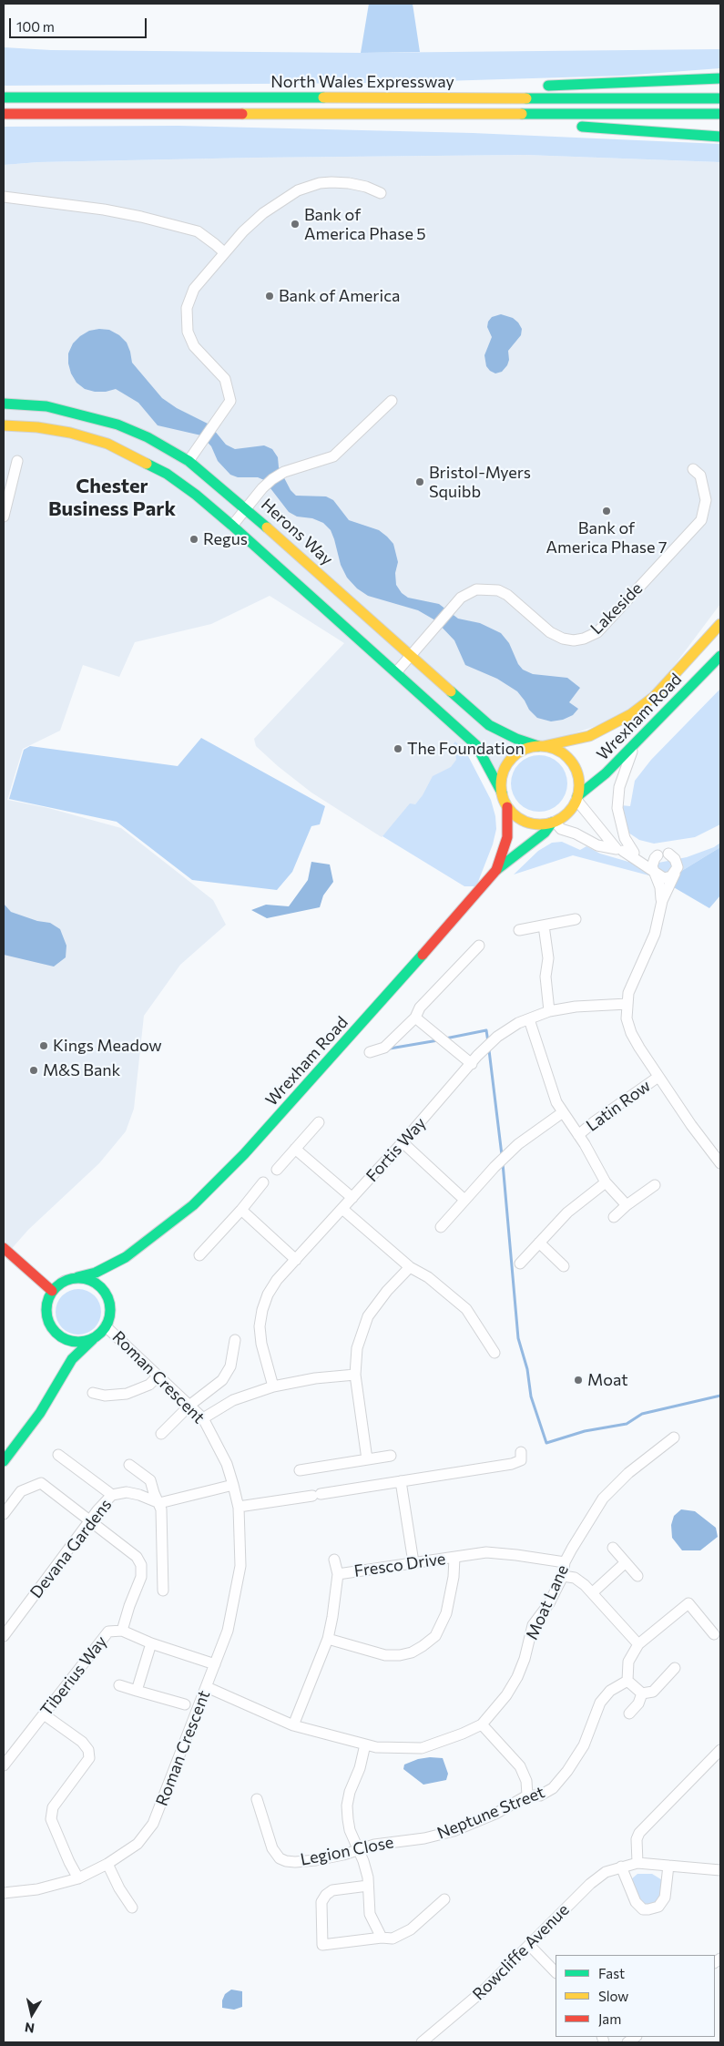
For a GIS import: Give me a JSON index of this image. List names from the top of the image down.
{
  "streets": {
    "main road": ["North Wales Expressway", "Herons Way", "Wrexham Road"],
    "street": [
      "Lakeside",
      "Latin Row",
      "Fortis Way",
      "Roman Crescent",
      "Devana Gardens",
      "Fresco Drive",
      "Moat Lane",
      "Tiberius Way",
      "Neptune Street",
      "Legion Close",
      "Rowcliffe Avenue"
    ]
  },
  "crossings": [
    ["Herons Way", "Lakeside"],
    ["Herons Way", "Wrexham Road"],
    ["Wrexham Road", "Roman Crescent"],
    ["Roman Crescent", "Moat Lane"],
    ["Roman Crescent", "Tiberius Way"],
    ["Fresco Drive", "Moat Lane"],
    ["Neptune Street", "Legion Close"]
  ],
  "districts": ["Chester Business Park"],
  "places": [
    "Bank of America Phase 5",
    "Bank of America",
    "Bristol-Myers Squibb",
    "Bank of America Phase 7",
    "Regus",
    "The Foundation",
    "Kings Meadow",
    "M&S Bank",
    "Moat"
  ],
  "legend": ["Fast", "Slow", "Jam"],
  "scale_bar": "100 m",
  "north": "bottom"
}
